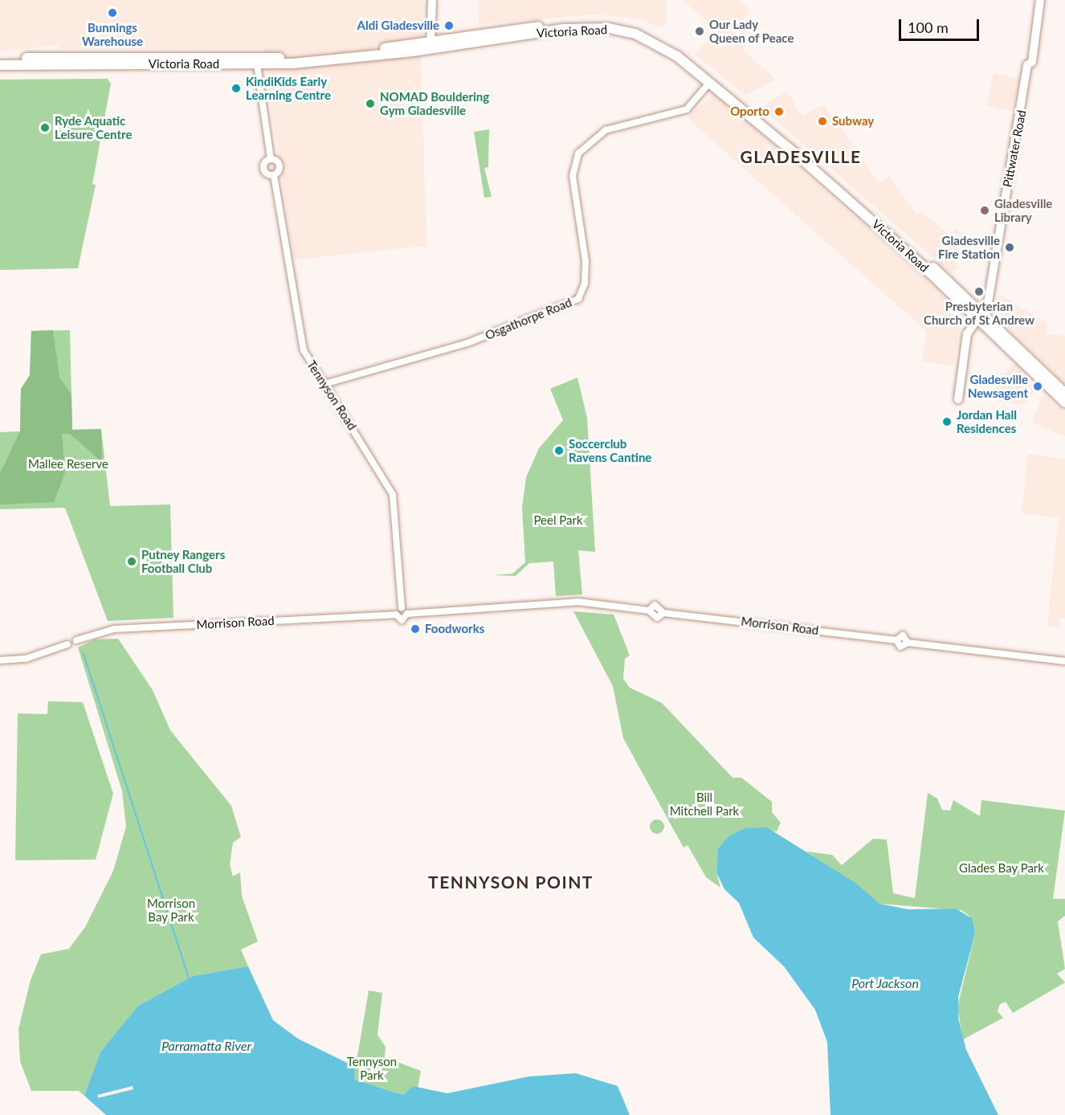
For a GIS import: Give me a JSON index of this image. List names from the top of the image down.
{
  "streets": {
    "highway": ["Victoria Road"],
    "main road": ["Pittwater Road"],
    "street": ["Osgathorpe Road", "Tennyson Road", "Morrison Road"]
  },
  "crossings": [
    ["Victoria Road", "Pittwater Road"],
    ["Victoria Road", "Osgathorpe Road"],
    ["Osgathorpe Road", "Tennyson Road"],
    ["Tennyson Road", "Morrison Road"]
  ],
  "districts": ["GLADESVILLE", "TENNYSON POINT"],
  "water": ["Port Jackson", "Parramatta River"],
  "parks": [
    "Mallee Reserve",
    "Peel Park",
    "Bill Mitchell Park",
    "Glades Bay Park",
    "Morrison Bay Park",
    "Tennyson Park"
  ],
  "places": [
    "Bunnings Warehouse",
    "Aldi Gladesville",
    "Our Lady Queen of Peace",
    "KindiKids Early Learning Centre",
    "NOMAD Bouldering Gym Gladesville",
    "Oporto",
    "Subway",
    "Ryde Aquatic Leisure Centre",
    "Gladesville Library",
    "Gladesville Fire Station",
    "Presbyterian Church of St Andrew",
    "Gladesville Newsagent",
    "Jordan Hall Residences",
    "Soccerclub Ravens Cantine",
    "Putney Rangers Football Club",
    "Foodworks"
  ],
  "scale_bar": "100 m"
}
